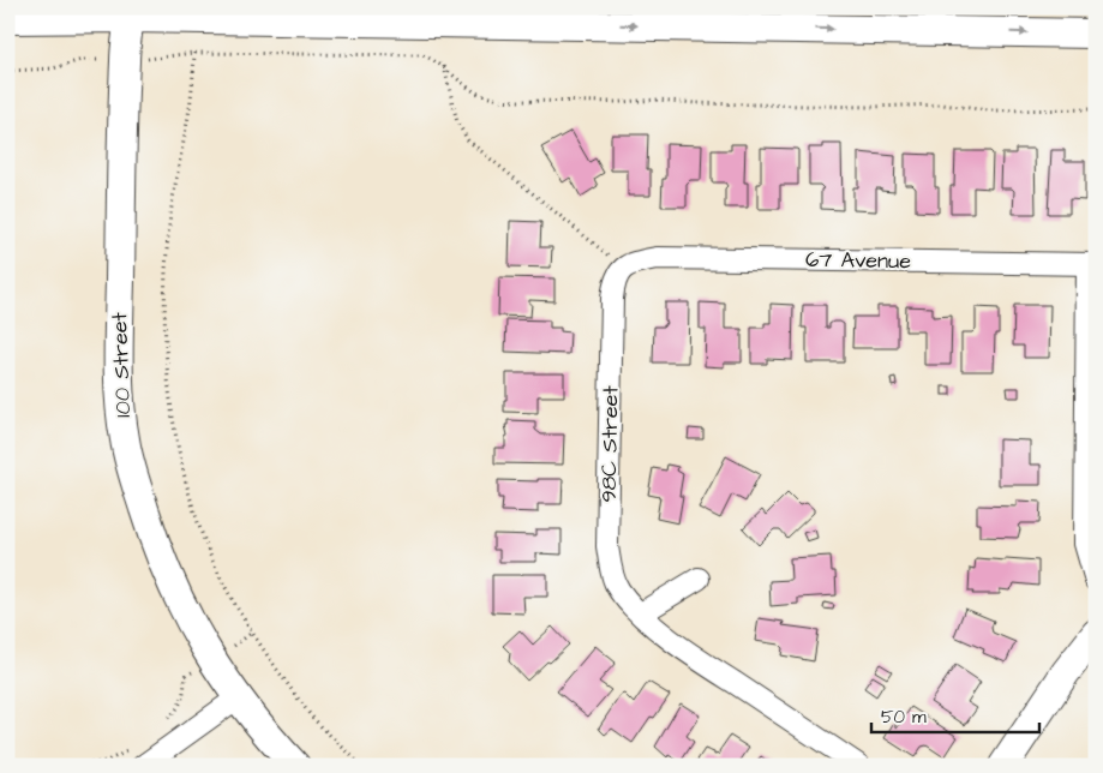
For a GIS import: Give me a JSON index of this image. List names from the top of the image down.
{
  "streets": {
    "main road": ["100 Street"],
    "street": ["67 Avenue", "98C Street"]
  },
  "crossings": [
    ["67 Avenue", "98C Street"]
  ],
  "scale_bar": "50 m"
}
